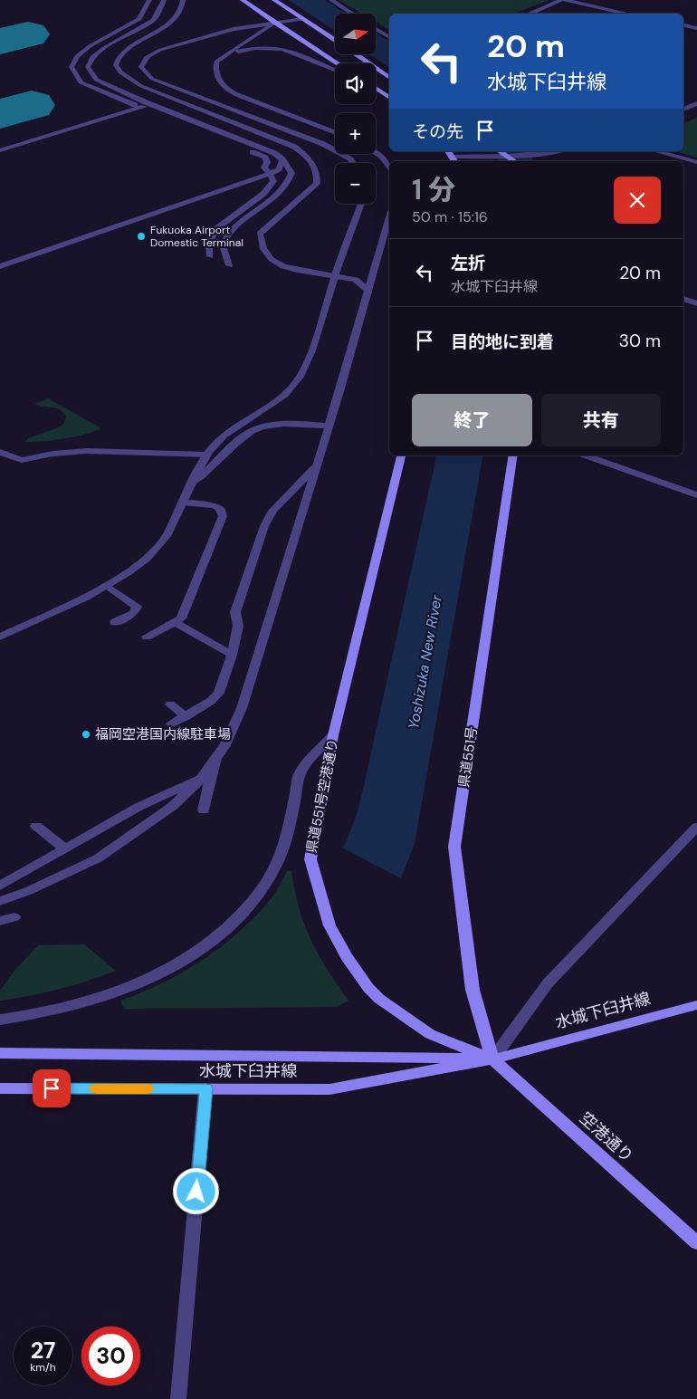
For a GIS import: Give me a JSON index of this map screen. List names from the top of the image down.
{
  "streets": {
    "main road": [
      "県道551号",
      "県道551号空港通り",
      "水城下臼井線",
      "空港通り"
    ]
  },
  "crossings": [
    ["県道551号", "県道551号空港通り"],
    ["県道551号", "水城下臼井線"],
    ["県道551号", "空港通り"],
    ["県道551号空港通り", "水城下臼井線"],
    ["県道551号空港通り", "空港通り"],
    ["水城下臼井線", "空港通り"]
  ],
  "water": ["Yoshizuka New River"],
  "places": ["Fukuoka Airport Domestic Terminal", "福岡空港国内線駐車場"],
  "north": "right",
  "page": {
    "map_buttons": ["+", "−"],
    "turn": ["20 m", "水城下臼井線"],
    "then": "その先",
    "heading": ["1 分", "50 m · 15:16"],
    "list": [
      {
        "name": "左折",
        "note": "水城下臼井線",
        "value": "20 m"
      },
      {
        "name": "目的地に到着",
        "value": "30 m"
      }
    ],
    "buttons": ["終了", "共有"],
    "speed": "27 km/h",
    "limit": "30"
  }
}
